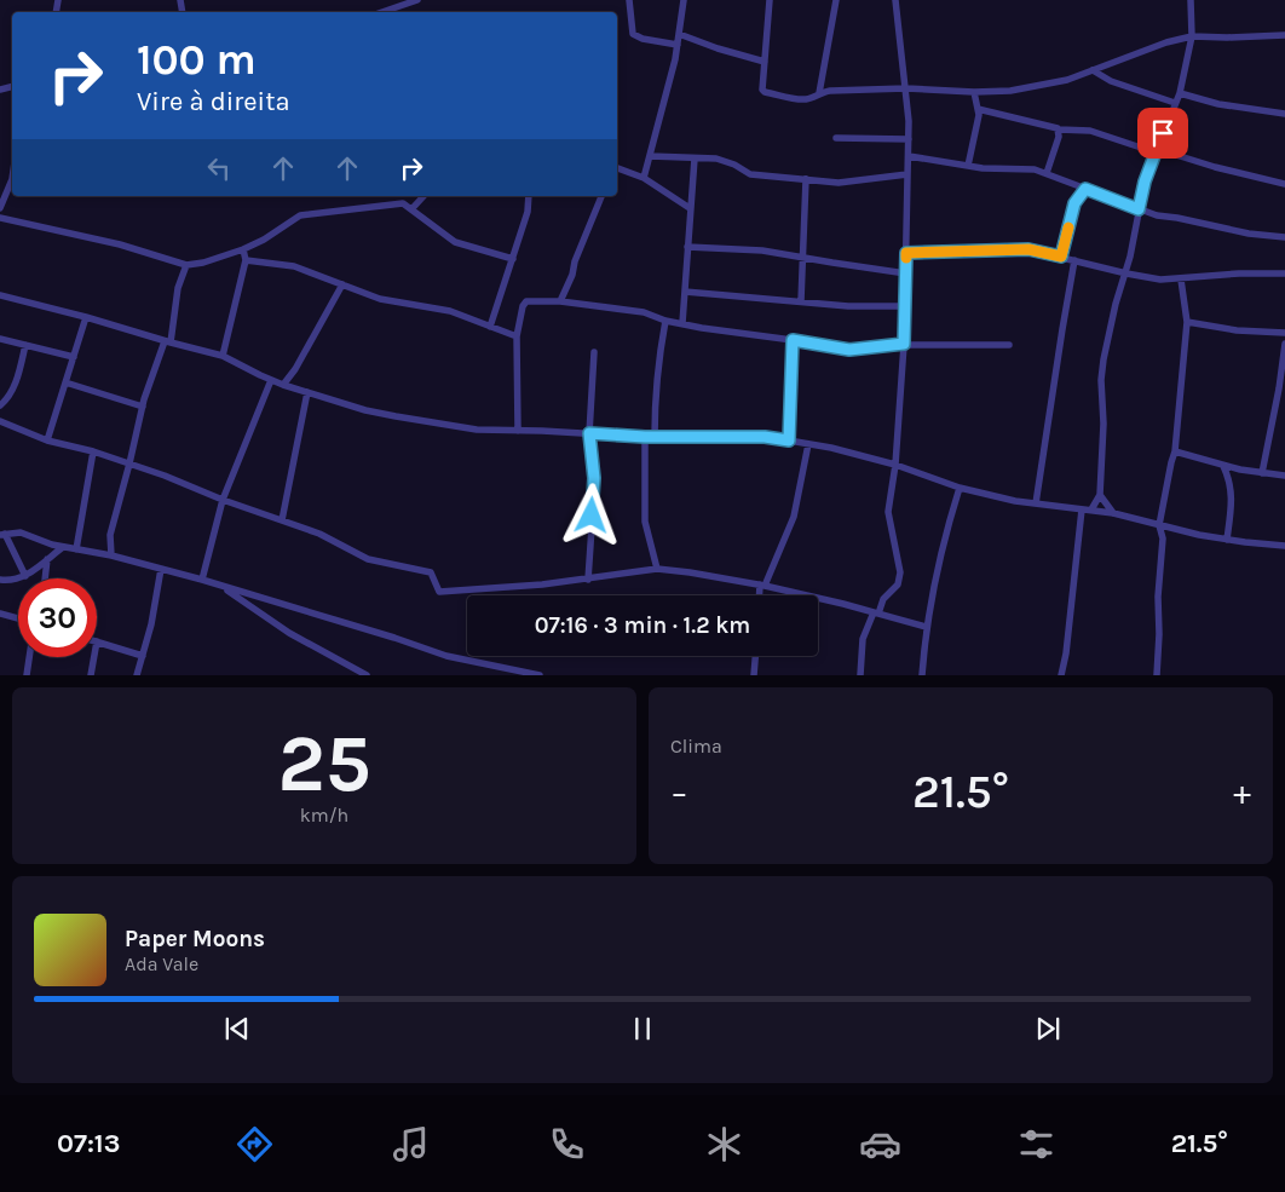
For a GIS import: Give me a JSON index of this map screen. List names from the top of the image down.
{
  "page": {
    "turn": ["100 m", "Vire à direita"],
    "limit": "30",
    "trip": "07:16 · 3 min · 1.2 km",
    "tile": [
      ["25", "km/h"],
      "Clima"
    ],
    "heat": ["−", "21.5°", "+"],
    "song": ["Paper Moons", "Ada Vale"],
    "tabs": ["07:13", "21.5°"]
  }
}
